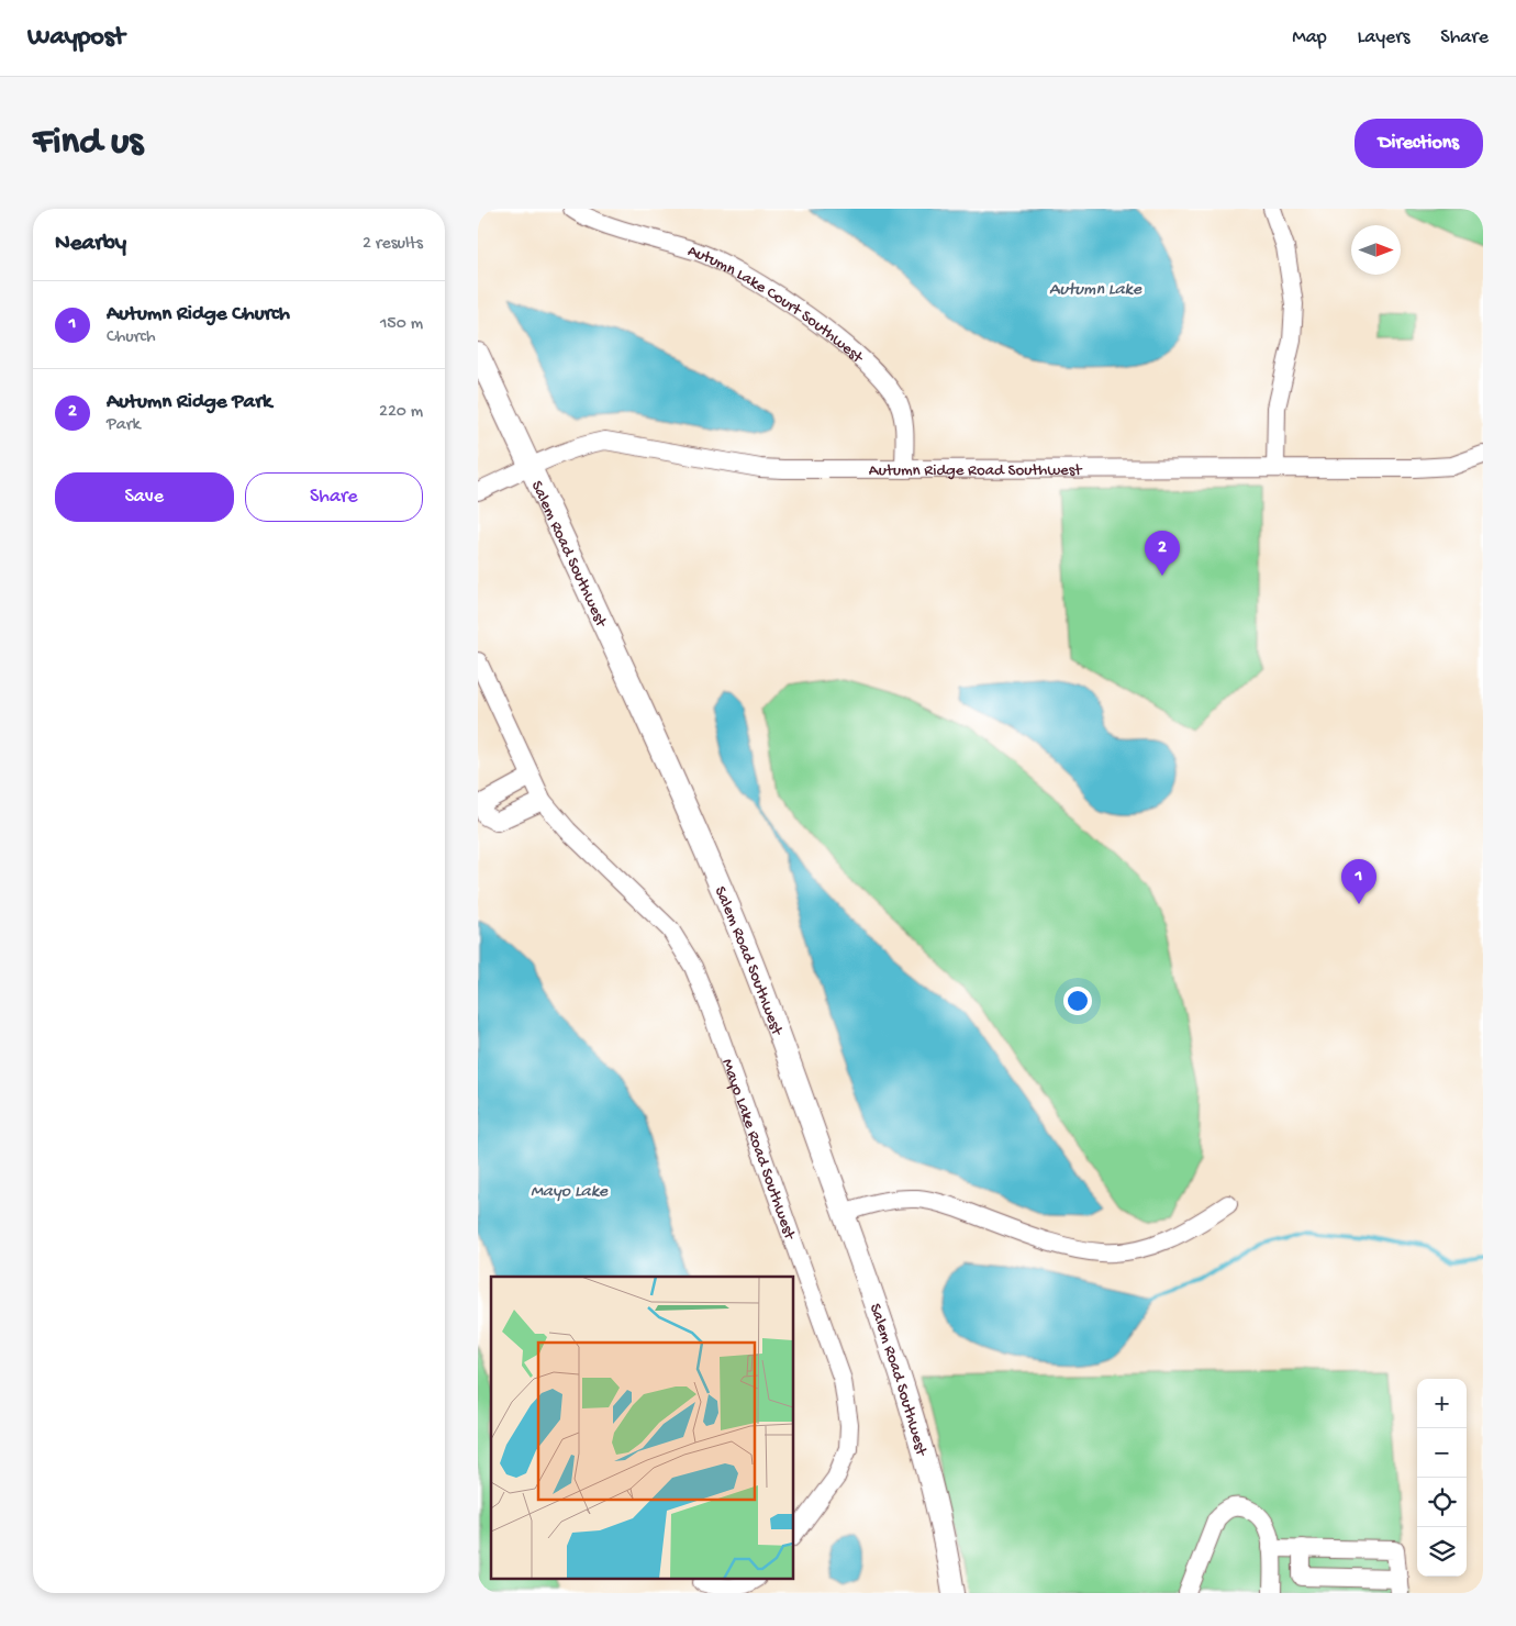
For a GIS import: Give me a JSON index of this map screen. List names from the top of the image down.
{
  "streets": {
    "main road": ["Salem Road Southwest"],
    "street": ["Autumn Lake Court Southwest", "Autumn Ridge Road Southwest", "Mayo Lake Road Southwest"]
  },
  "crossings": [
    ["Autumn Lake Court Southwest", "Autumn Ridge Road Southwest"],
    ["Autumn Ridge Road Southwest", "Salem Road Southwest"]
  ],
  "water": ["Autumn Lake", "Mayo Lake"],
  "north": "right",
  "page": {
    "header": "Waypost",
    "nav": ["Map", "Layers", "Share"],
    "buttons": [
      "Directions",
      ["Save", "Share"]
    ],
    "title": "Find us",
    "heading": ["Nearby", "2 results"],
    "list": [
      {
        "mark": "1",
        "name": "Autumn Ridge Church",
        "note": "Church",
        "value": "150 m"
      },
      {
        "mark": "2",
        "name": "Autumn Ridge Park",
        "note": "Park",
        "value": "220 m"
      }
    ],
    "pins": ["2", "1"],
    "map_buttons": ["+", "−"]
  }
}
